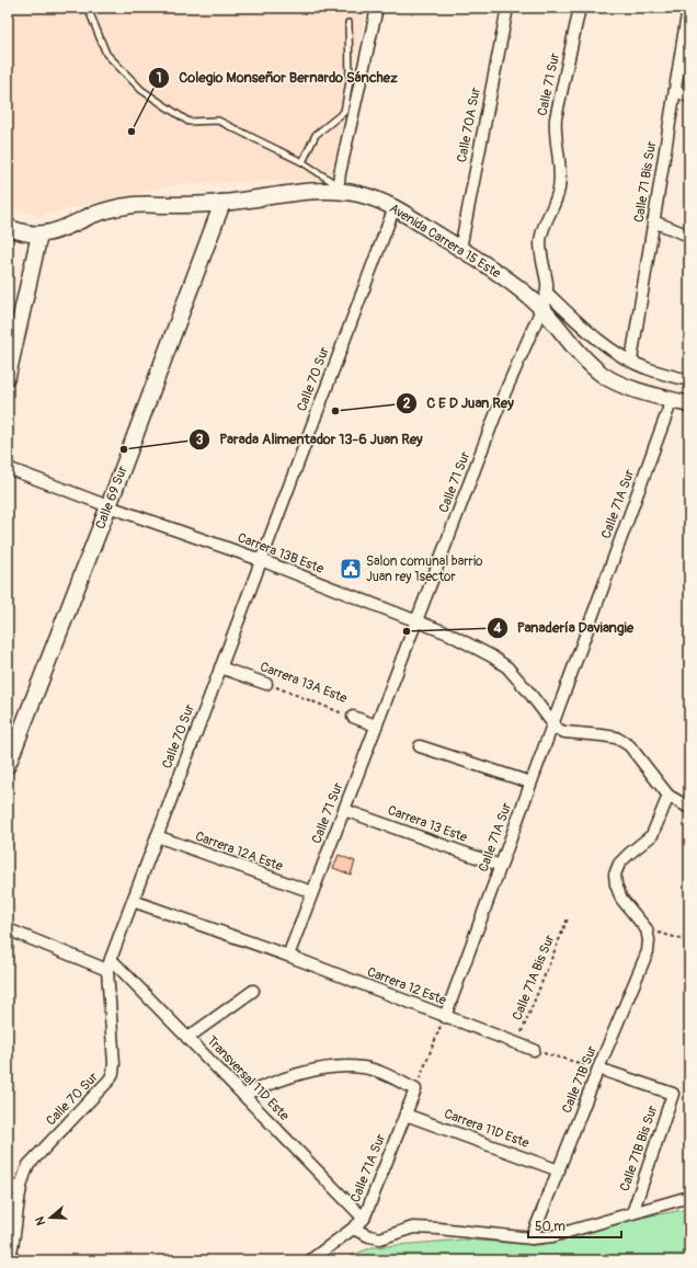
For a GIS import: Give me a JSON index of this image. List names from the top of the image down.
{
  "streets": {
    "main road": ["Avenida Carrera 15 Este", "Calle 69 Sur"],
    "street": [
      "Calle 71 Sur",
      "Calle 70A Sur",
      "Calle 71 Bis Sur",
      "Calle 70 Sur",
      "Calle 71A Sur",
      "Carrera 13B Este",
      "Carrera 13A Este",
      "Carrera 13 Este",
      "Carrera 12A Este",
      "Carrera 12 Este",
      "Transversal 11D Este",
      "Calle 71B Sur",
      "Carrera 11D Este",
      "Calle 71B Bis Sur"
    ],
    "path": ["Calle 71A Bis Sur"]
  },
  "crossings": [
    ["Calle 71 Sur", "Avenida Carrera 15 Este"],
    ["Calle 71 Sur", "Carrera 13B Este"],
    ["Calle 71 Sur", "Carrera 13A Este"],
    ["Calle 71 Sur", "Carrera 13 Este"],
    ["Calle 71 Sur", "Carrera 12A Este"],
    ["Calle 71 Sur", "Carrera 12 Este"],
    ["Calle 70A Sur", "Avenida Carrera 15 Este"],
    ["Avenida Carrera 15 Este", "Calle 70 Sur"],
    ["Avenida Carrera 15 Este", "Calle 69 Sur"],
    ["Avenida Carrera 15 Este", "Calle 71A Sur"],
    ["Calle 70 Sur", "Carrera 13B Este"],
    ["Calle 70 Sur", "Carrera 13A Este"],
    ["Calle 70 Sur", "Carrera 12A Este"],
    ["Calle 70 Sur", "Carrera 12 Este"],
    ["Calle 70 Sur", "Transversal 11D Este"],
    ["Calle 69 Sur", "Carrera 13B Este"],
    ["Calle 71A Sur", "Carrera 13B Este"],
    ["Calle 71A Sur", "Carrera 13 Este"],
    ["Calle 71A Sur", "Carrera 12 Este"],
    ["Calle 71A Sur", "Transversal 11D Este"],
    ["Calle 71A Sur", "Carrera 11D Este"],
    ["Calle 71A Bis Sur", "Carrera 12 Este"],
    ["Calle 71B Sur", "Carrera 11D Este"],
    ["Calle 71B Sur", "Calle 71B Bis Sur"]
  ],
  "places": {
    "other": [
      "Colegio Monseñor Bernardo Sánchez",
      "C E D Juan Rey",
      "Parada Alimentador 13-6 Juan Rey",
      "Panadería Daviangie"
    ],
    "public building": ["Salon comunal barrio Juan rey 1sector"]
  },
  "scale_bar": "50 m",
  "north": "left"
}
